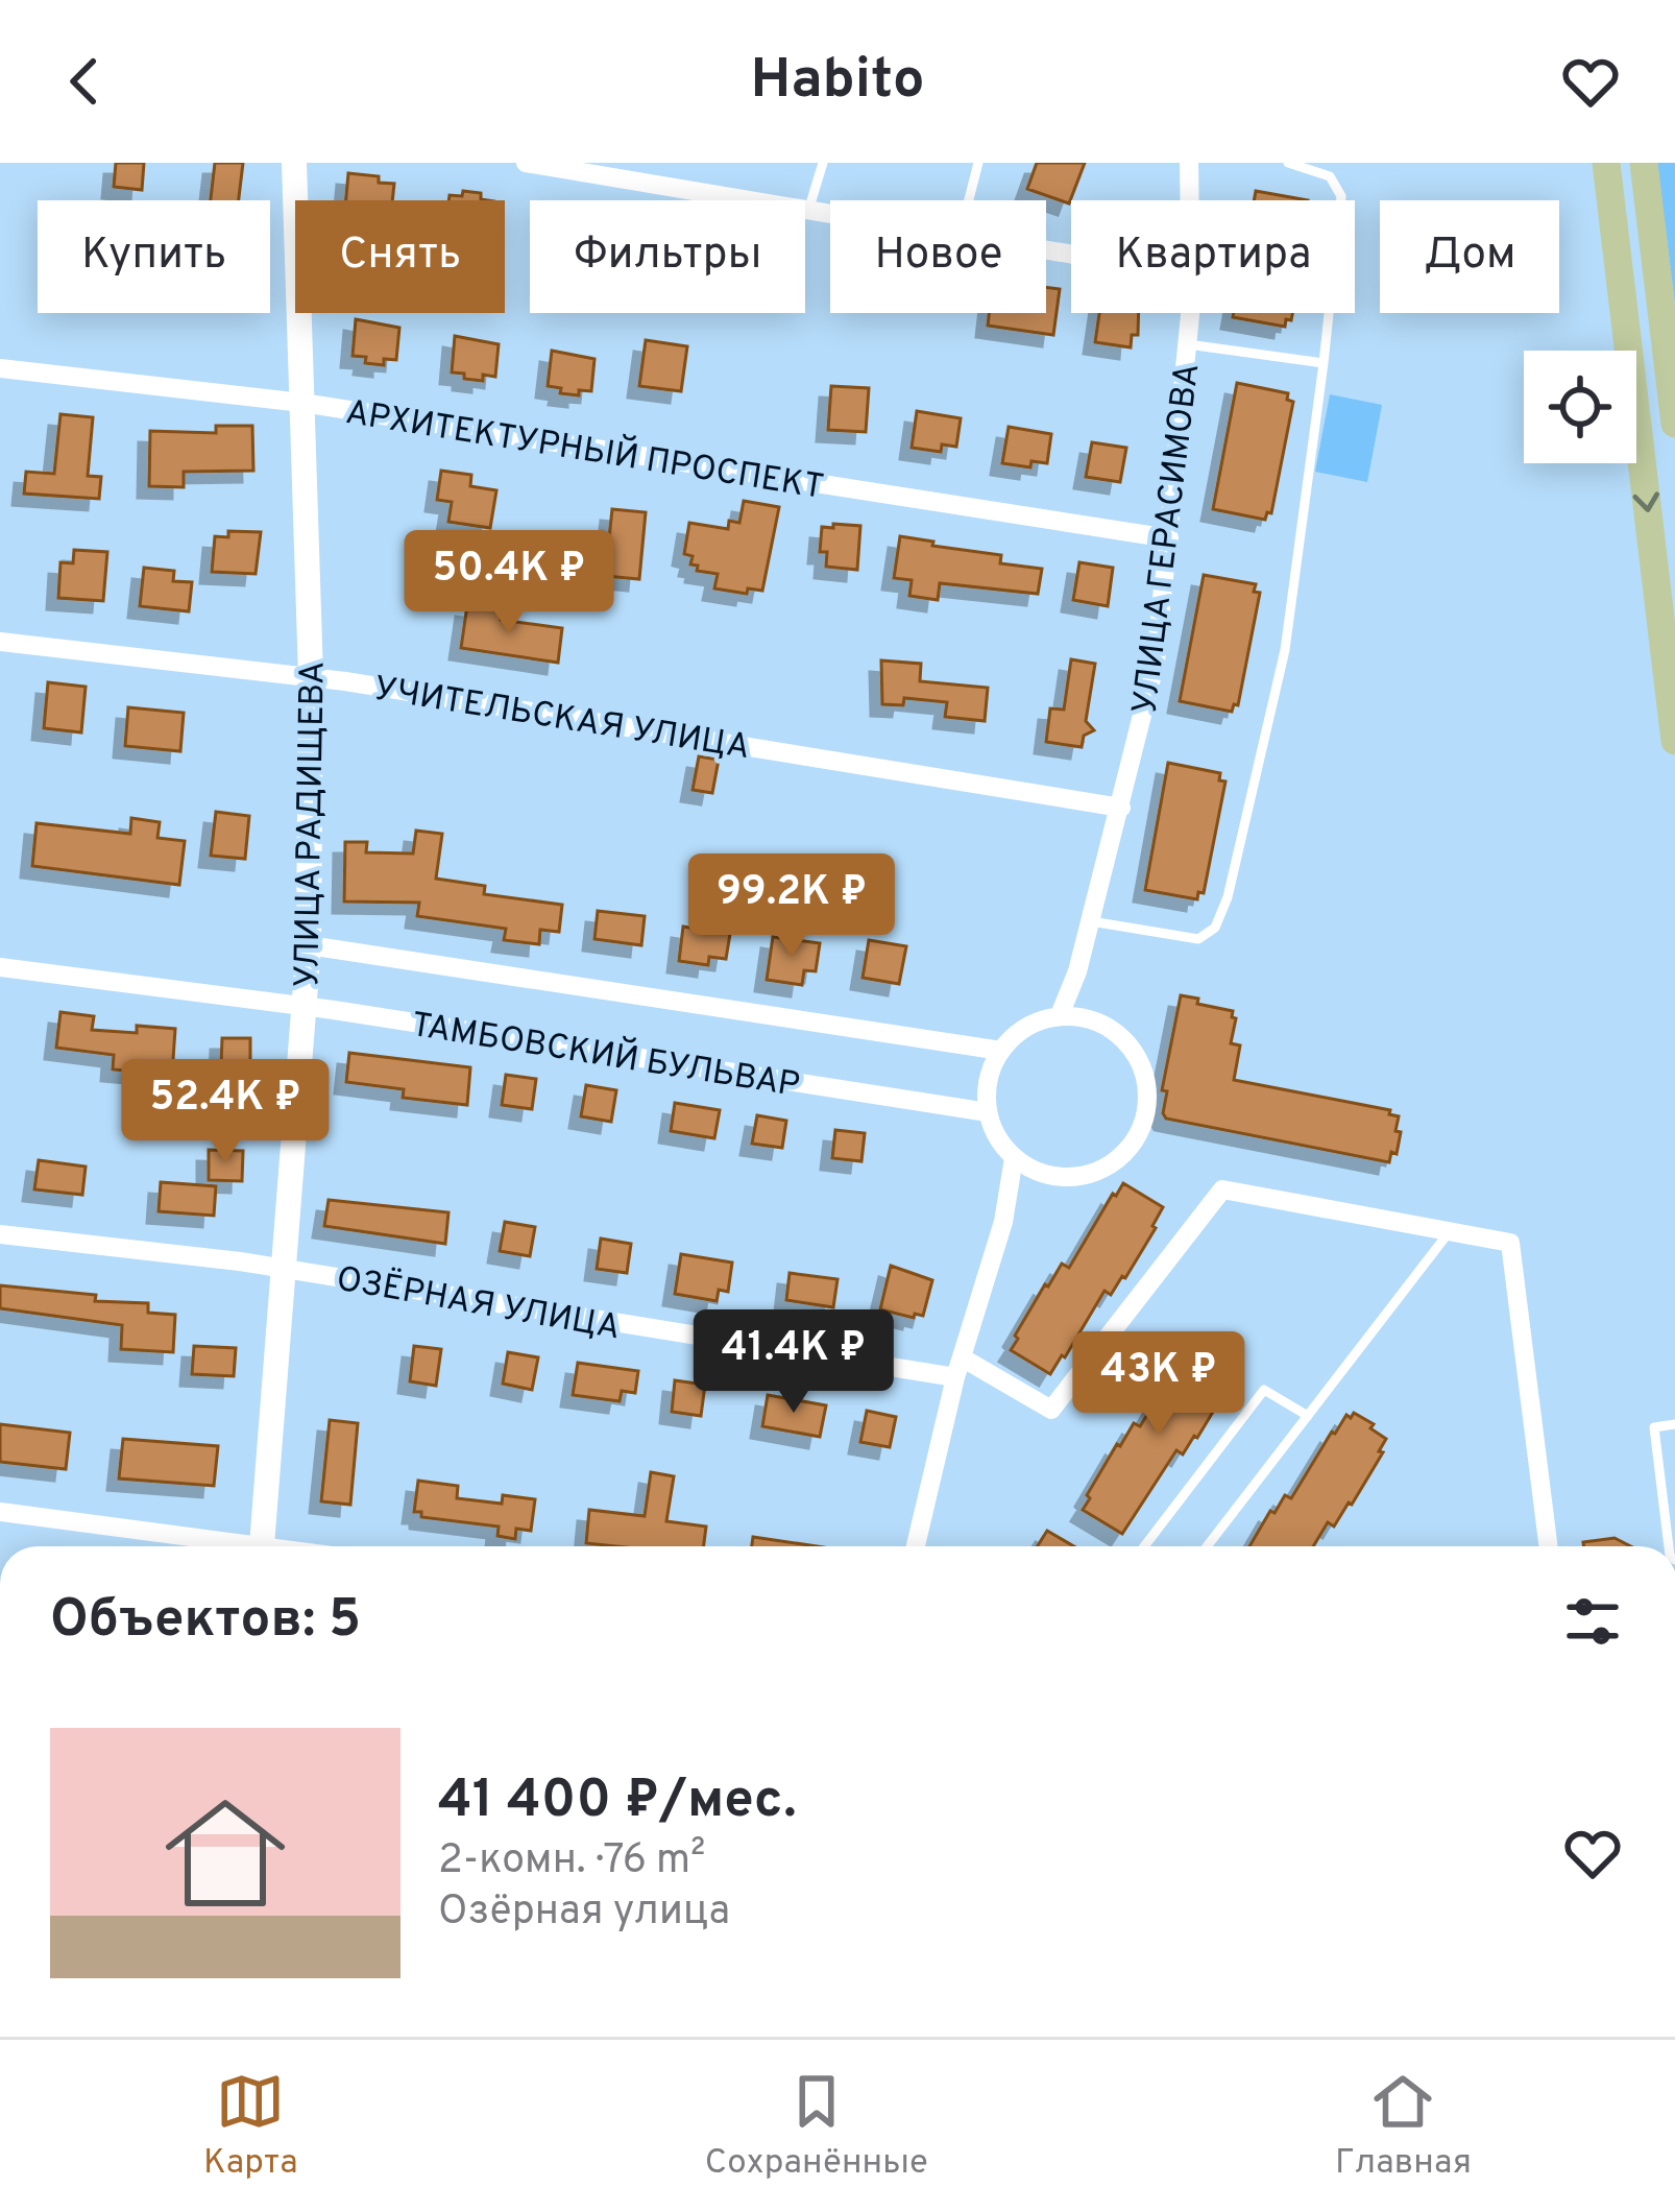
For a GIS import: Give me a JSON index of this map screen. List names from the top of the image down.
{
  "streets": {
    "street": [
      "АРХИТЕКТУРНЫЙ ПРОСПЕКТ",
      "УЛИЦА ГЕРАСИМОВА",
      "УЧИТЕЛЬСКАЯ УЛИЦА",
      "УЛИЦА РАДИЩЕВА",
      "ТАМБОВСКИЙ БУЛЬВАР",
      "ОЗЁРНАЯ УЛИЦА"
    ]
  },
  "crossings": [
    ["АРХИТЕКТУРНЫЙ ПРОСПЕКТ", "УЛИЦА ГЕРАСИМОВА"],
    ["АРХИТЕКТУРНЫЙ ПРОСПЕКТ", "УЛИЦА РАДИЩЕВА"],
    ["УЛИЦА ГЕРАСИМОВА", "УЧИТЕЛЬСКАЯ УЛИЦА"],
    ["УЛИЦА ГЕРАСИМОВА", "ТАМБОВСКИЙ БУЛЬВАР"],
    ["УЧИТЕЛЬСКАЯ УЛИЦА", "УЛИЦА РАДИЩЕВА"],
    ["УЛИЦА РАДИЩЕВА", "ТАМБОВСКИЙ БУЛЬВАР"],
    ["УЛИЦА РАДИЩЕВА", "ОЗЁРНАЯ УЛИЦА"]
  ],
  "page": {
    "header": "Habito",
    "chip": [
      "Купить",
      "Снять",
      "Фильтры",
      "Новое",
      "Квартира",
      "Дом"
    ],
    "price": [
      "50.4K ₽",
      "99.2K ₽",
      "52.4K ₽",
      "41.4K ₽",
      "43K ₽"
    ],
    "heading": "Объектов: 5",
    "list": [
      {
        "name": "41 400 ₽/мес.",
        "note": "2-комн. · 76 m² · Озёрная улица"
      }
    ],
    "tabs": ["Карта", "Сохранённые", "Главная"]
  }
}
